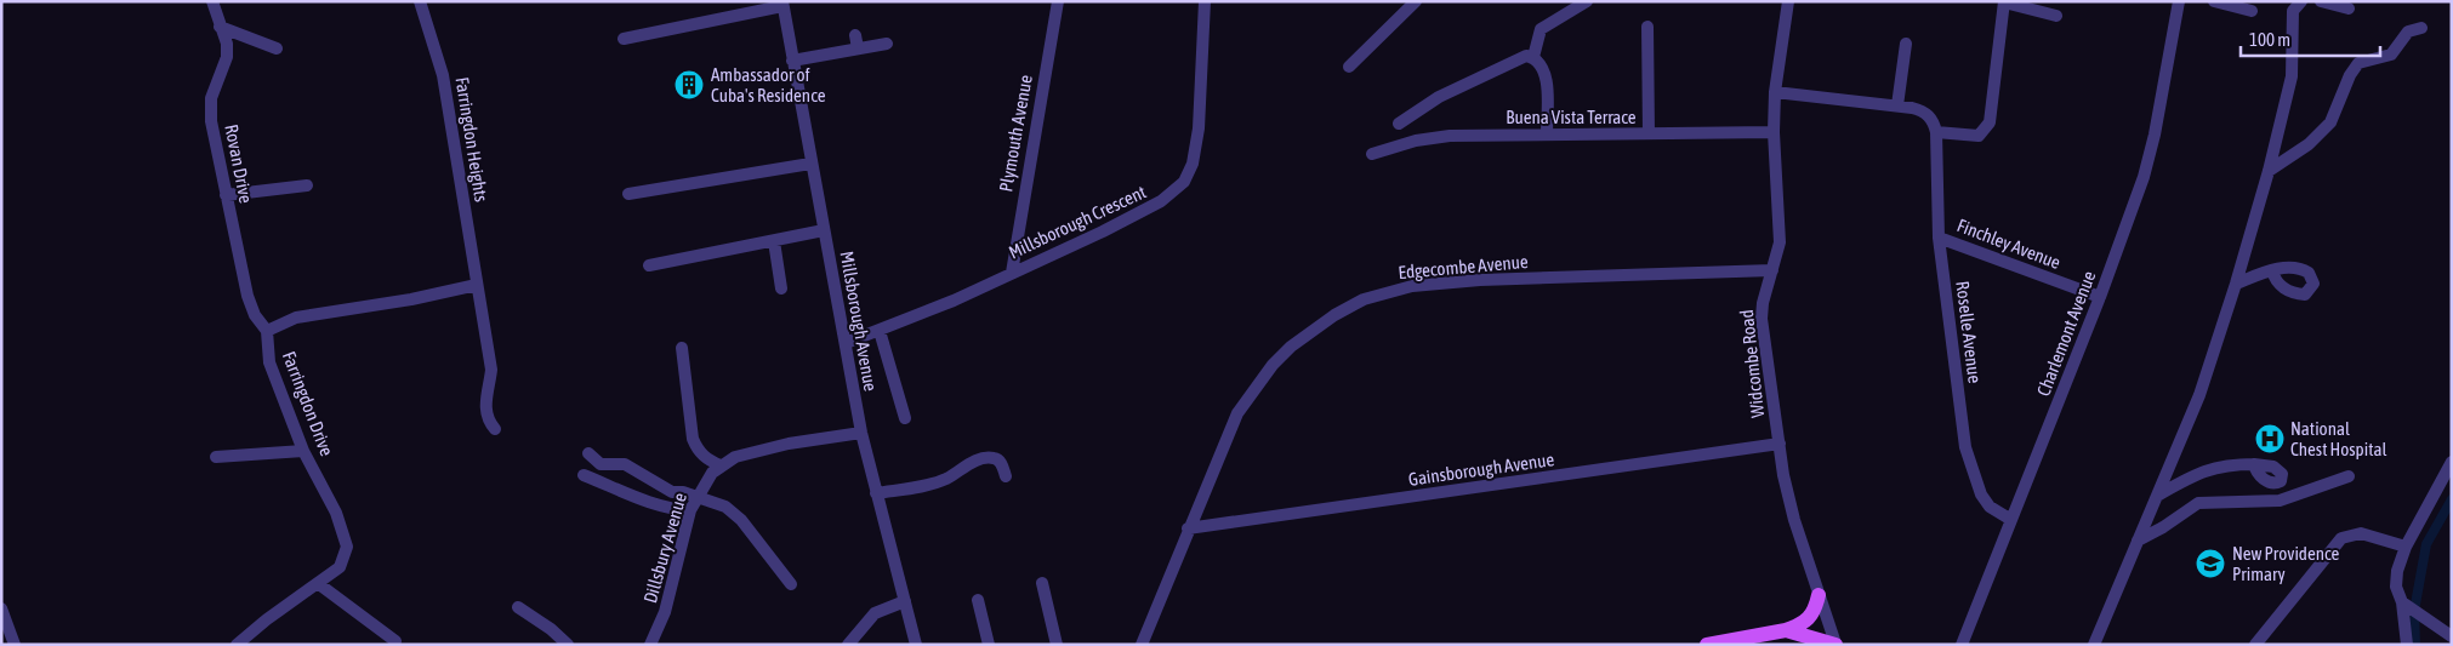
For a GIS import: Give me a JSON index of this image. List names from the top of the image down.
{
  "streets": {
    "street": [
      "Buena Vista Terrace",
      "Plymouth Avenue",
      "Farringdon Heights",
      "Rovan Drive",
      "Millsborough Crescent",
      "Finchley Avenue",
      "Edgecombe Avenue",
      "Millsborough Avenue",
      "Roselle Avenue",
      "Charlemont Avenue",
      "Widcombe Road",
      "Farringdon Drive",
      "Gainsborough Avenue",
      "Dillsbury Avenue"
    ]
  },
  "crossings": [
    ["Buena Vista Terrace", "Widcombe Road"],
    ["Plymouth Avenue", "Millsborough Crescent"],
    ["Rovan Drive", "Farringdon Drive"],
    ["Millsborough Crescent", "Millsborough Avenue"],
    ["Finchley Avenue", "Roselle Avenue"],
    ["Finchley Avenue", "Charlemont Avenue"],
    ["Edgecombe Avenue", "Widcombe Road"],
    ["Edgecombe Avenue", "Gainsborough Avenue"],
    ["Millsborough Avenue", "Dillsbury Avenue"],
    ["Roselle Avenue", "Charlemont Avenue"],
    ["Widcombe Road", "Gainsborough Avenue"]
  ],
  "places": {
    "building": ["Ambassador of Cuba's Residence"],
    "hospital": ["National Chest Hospital"],
    "school or university": ["New Providence Primary"]
  },
  "scale_bar": "100 m"
}
